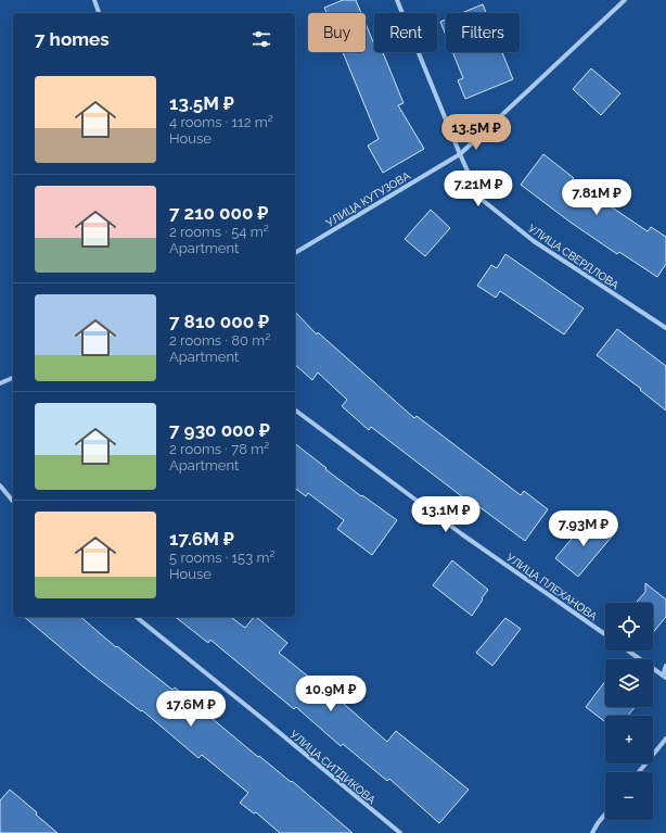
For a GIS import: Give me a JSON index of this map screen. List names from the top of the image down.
{
  "streets": {
    "street": [
      "УЛИЦА КУТУЗОВА",
      "УЛИЦА СВЕРДЛОВА",
      "УЛИЦА ПЛЕХАНОВА",
      "УЛИЦА СИТДИКОВА"
    ]
  },
  "crossings": [
    ["УЛИЦА КУТУЗОВА", "УЛИЦА СВЕРДЛОВА"]
  ],
  "page": {
    "chip": ["Buy", "Rent", "Filters"],
    "heading": "7 homes",
    "list": [
      {
        "name": "13.5M ₽",
        "note": "4 rooms · 112 m² · House"
      },
      {
        "name": "7 210 000 ₽",
        "note": "2 rooms · 54 m² · Apartment"
      },
      {
        "name": "7 810 000 ₽",
        "note": "2 rooms · 80 m² · Apartment"
      },
      {
        "name": "7 930 000 ₽",
        "note": "2 rooms · 78 m² · Apartment"
      },
      {
        "name": "17.6M ₽",
        "note": "5 rooms · 153 m² · House"
      }
    ],
    "price": [
      "13.5M ₽",
      "7.21M ₽",
      "7.81M ₽",
      "13.1M ₽",
      "7.93M ₽",
      "10.9M ₽",
      "17.6M ₽"
    ],
    "map_buttons": ["+", "−"]
  }
}
